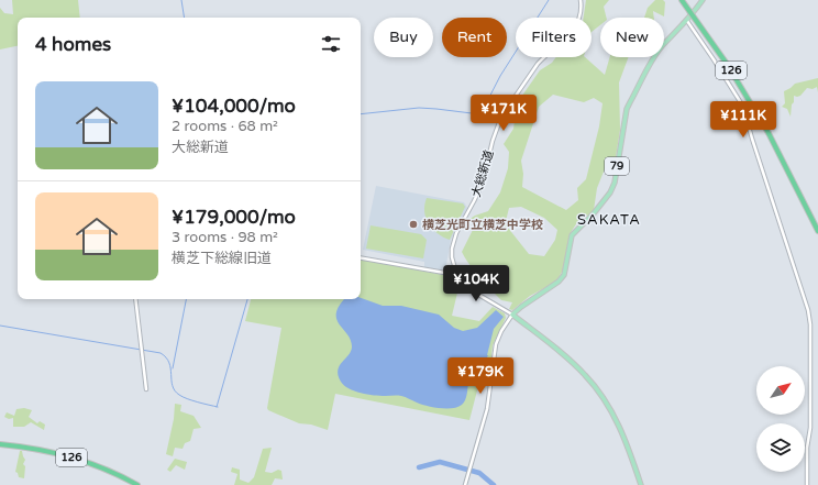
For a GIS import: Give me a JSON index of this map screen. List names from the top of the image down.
{
  "streets": {
    "highway": ["126"],
    "main road": ["79"],
    "street": ["大総新道"]
  },
  "crossings": [
    ["79", "大総新道"]
  ],
  "districts": ["SAKATA"],
  "places": ["横芝光町立横芝中学校"],
  "north": "top right",
  "page": {
    "chip": [
      "Buy",
      "Rent",
      "Filters",
      "New"
    ],
    "heading": "4 homes",
    "list": [
      {
        "name": "¥104,000/mo",
        "note": "2 rooms · 68 m² · 大総新道"
      },
      {
        "name": "¥179,000/mo",
        "note": "3 rooms · 98 m² · 横芝下総線旧道"
      }
    ],
    "price": [
      "¥171K",
      "¥111K",
      "¥104K",
      "¥179K"
    ]
  }
}
